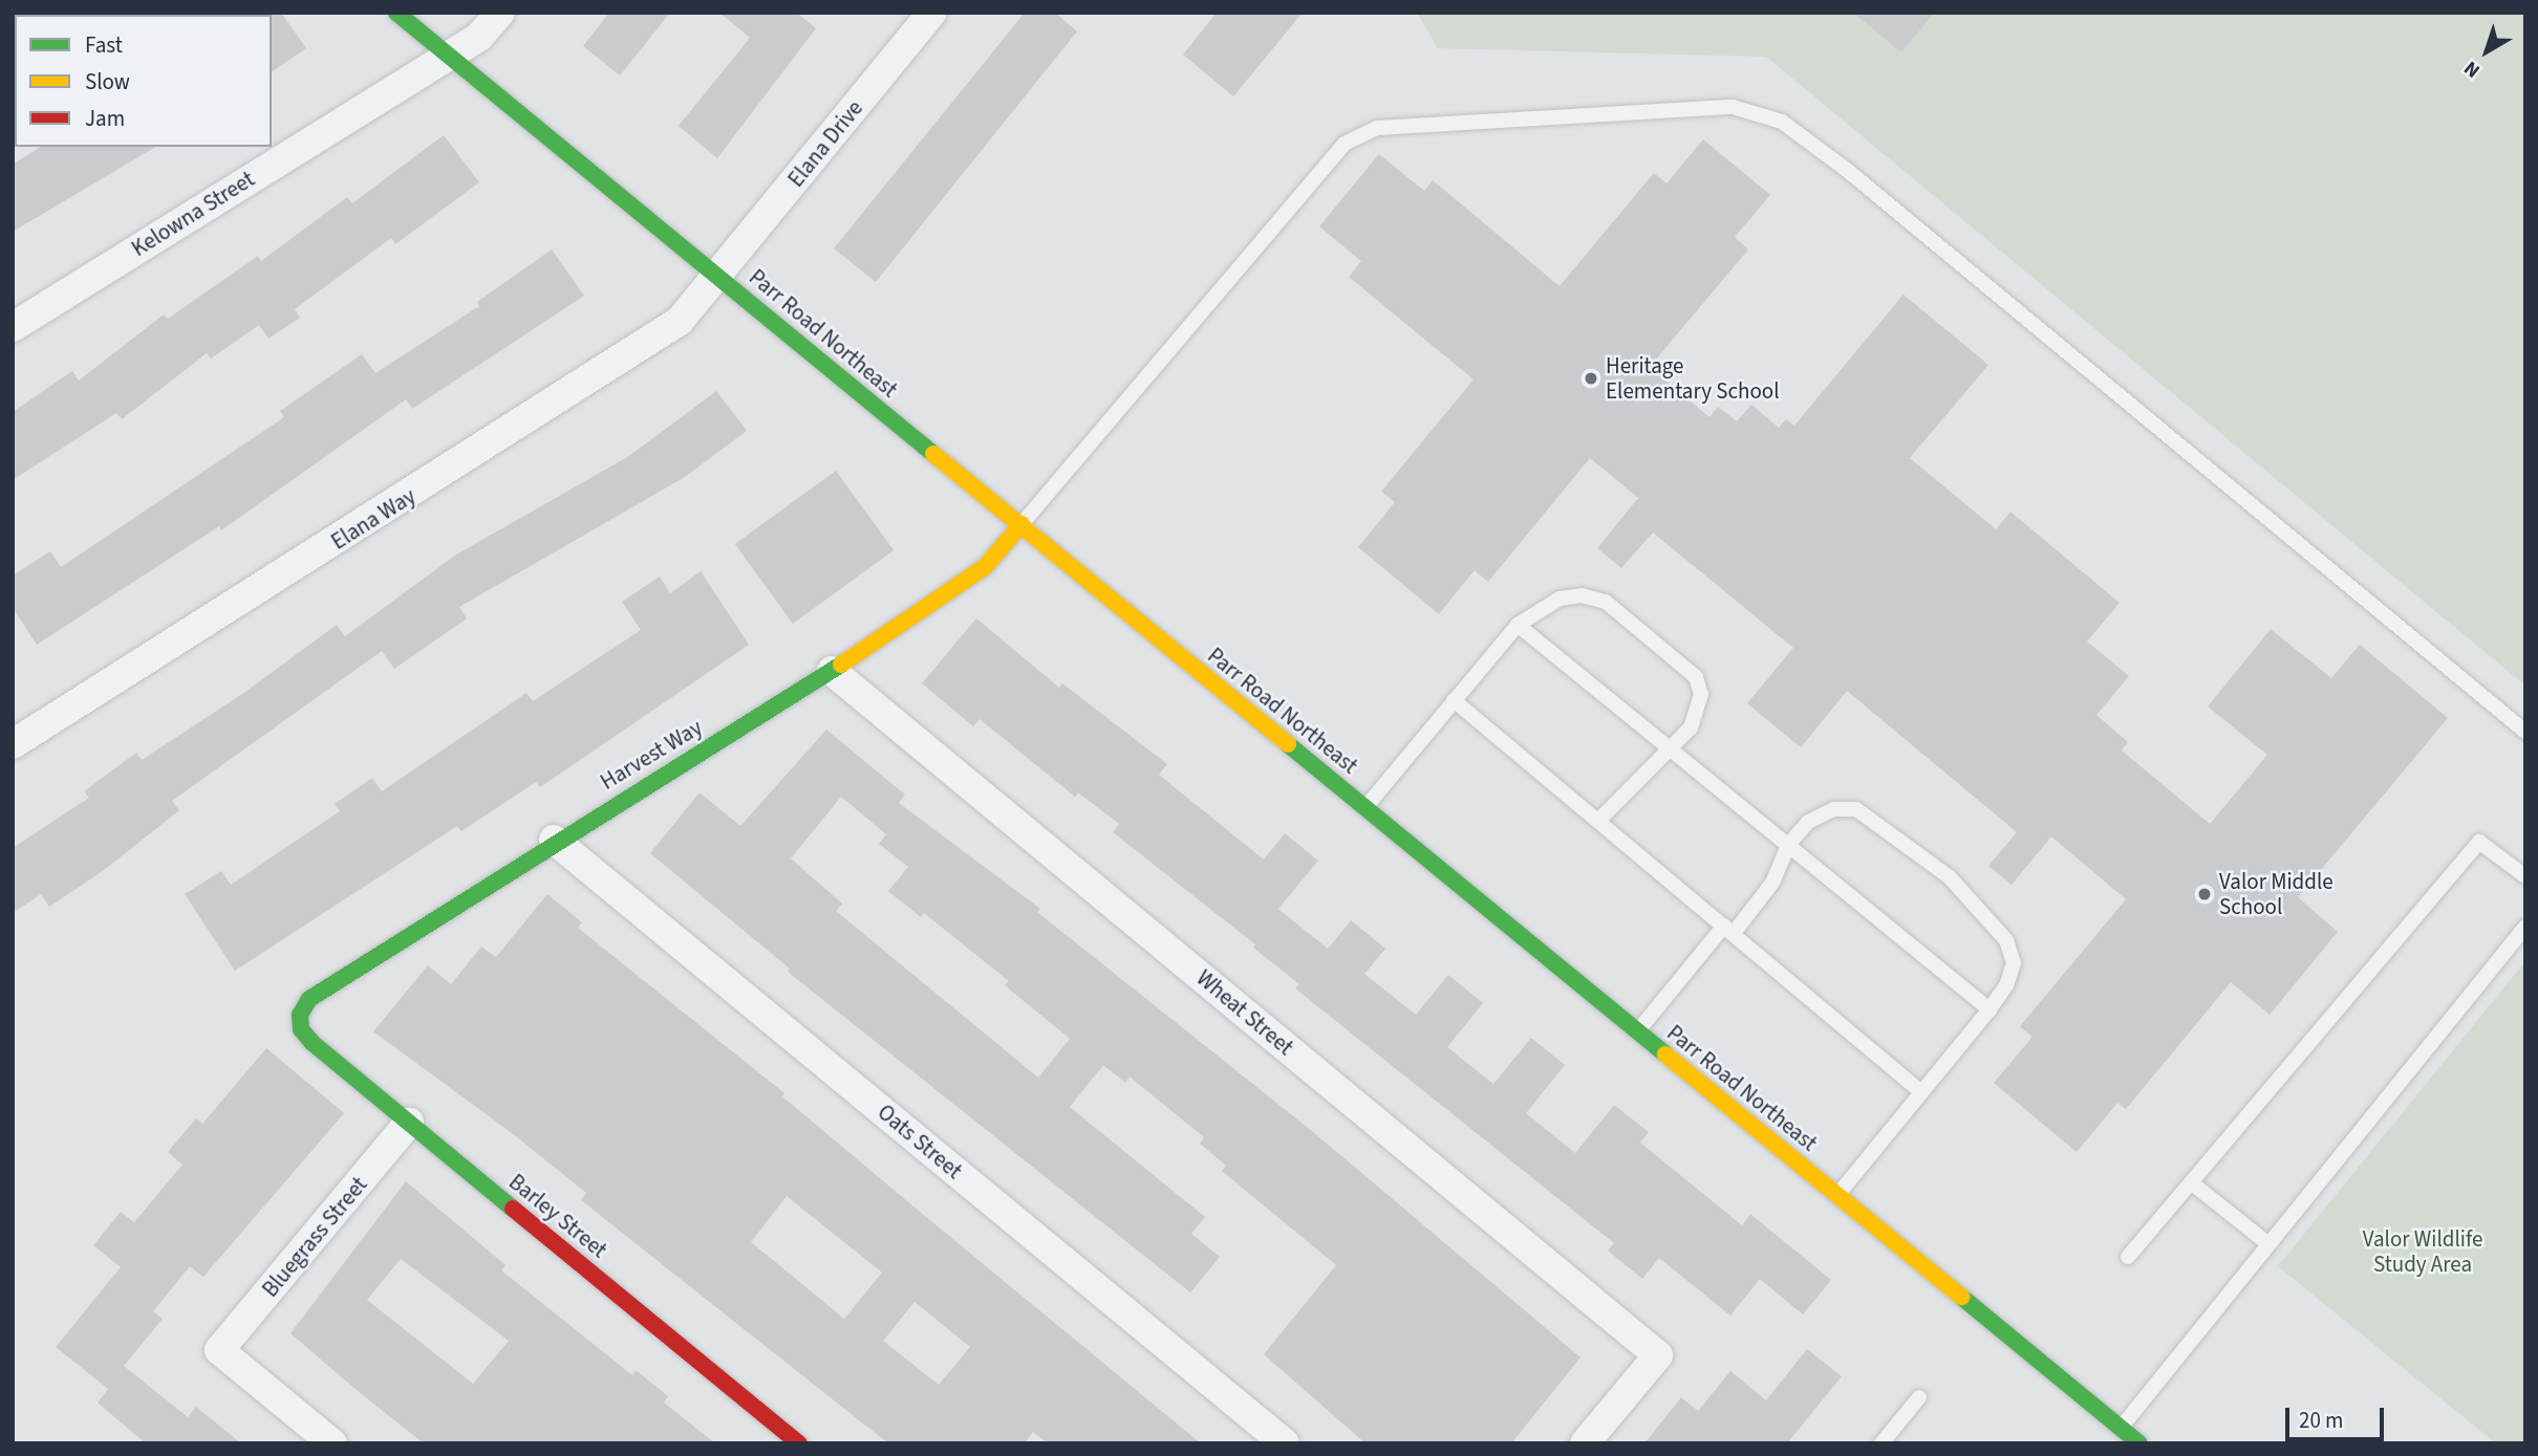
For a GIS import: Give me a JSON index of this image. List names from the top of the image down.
{
  "streets": {
    "main road": ["Parr Road Northeast", "Harvest Way", "Barley Street"],
    "street": [
      "Elana Drive",
      "Kelowna Street",
      "Elana Way",
      "Wheat Street",
      "Oats Street",
      "Bluegrass Street"
    ]
  },
  "crossings": [
    ["Elana Drive", "Parr Road Northeast"],
    ["Elana Drive", "Elana Way"],
    ["Kelowna Street", "Parr Road Northeast"],
    ["Parr Road Northeast", "Elana Way"],
    ["Parr Road Northeast", "Harvest Way"],
    ["Harvest Way", "Wheat Street"],
    ["Harvest Way", "Oats Street"],
    ["Harvest Way", "Barley Street"],
    ["Barley Street", "Bluegrass Street"]
  ],
  "parks": ["Valor Wildlife Study Area"],
  "places": ["Heritage Elementary School", "Valor Middle School"],
  "legend": ["Fast", "Slow", "Jam"],
  "scale_bar": "20 m",
  "north": "bottom left"
}
